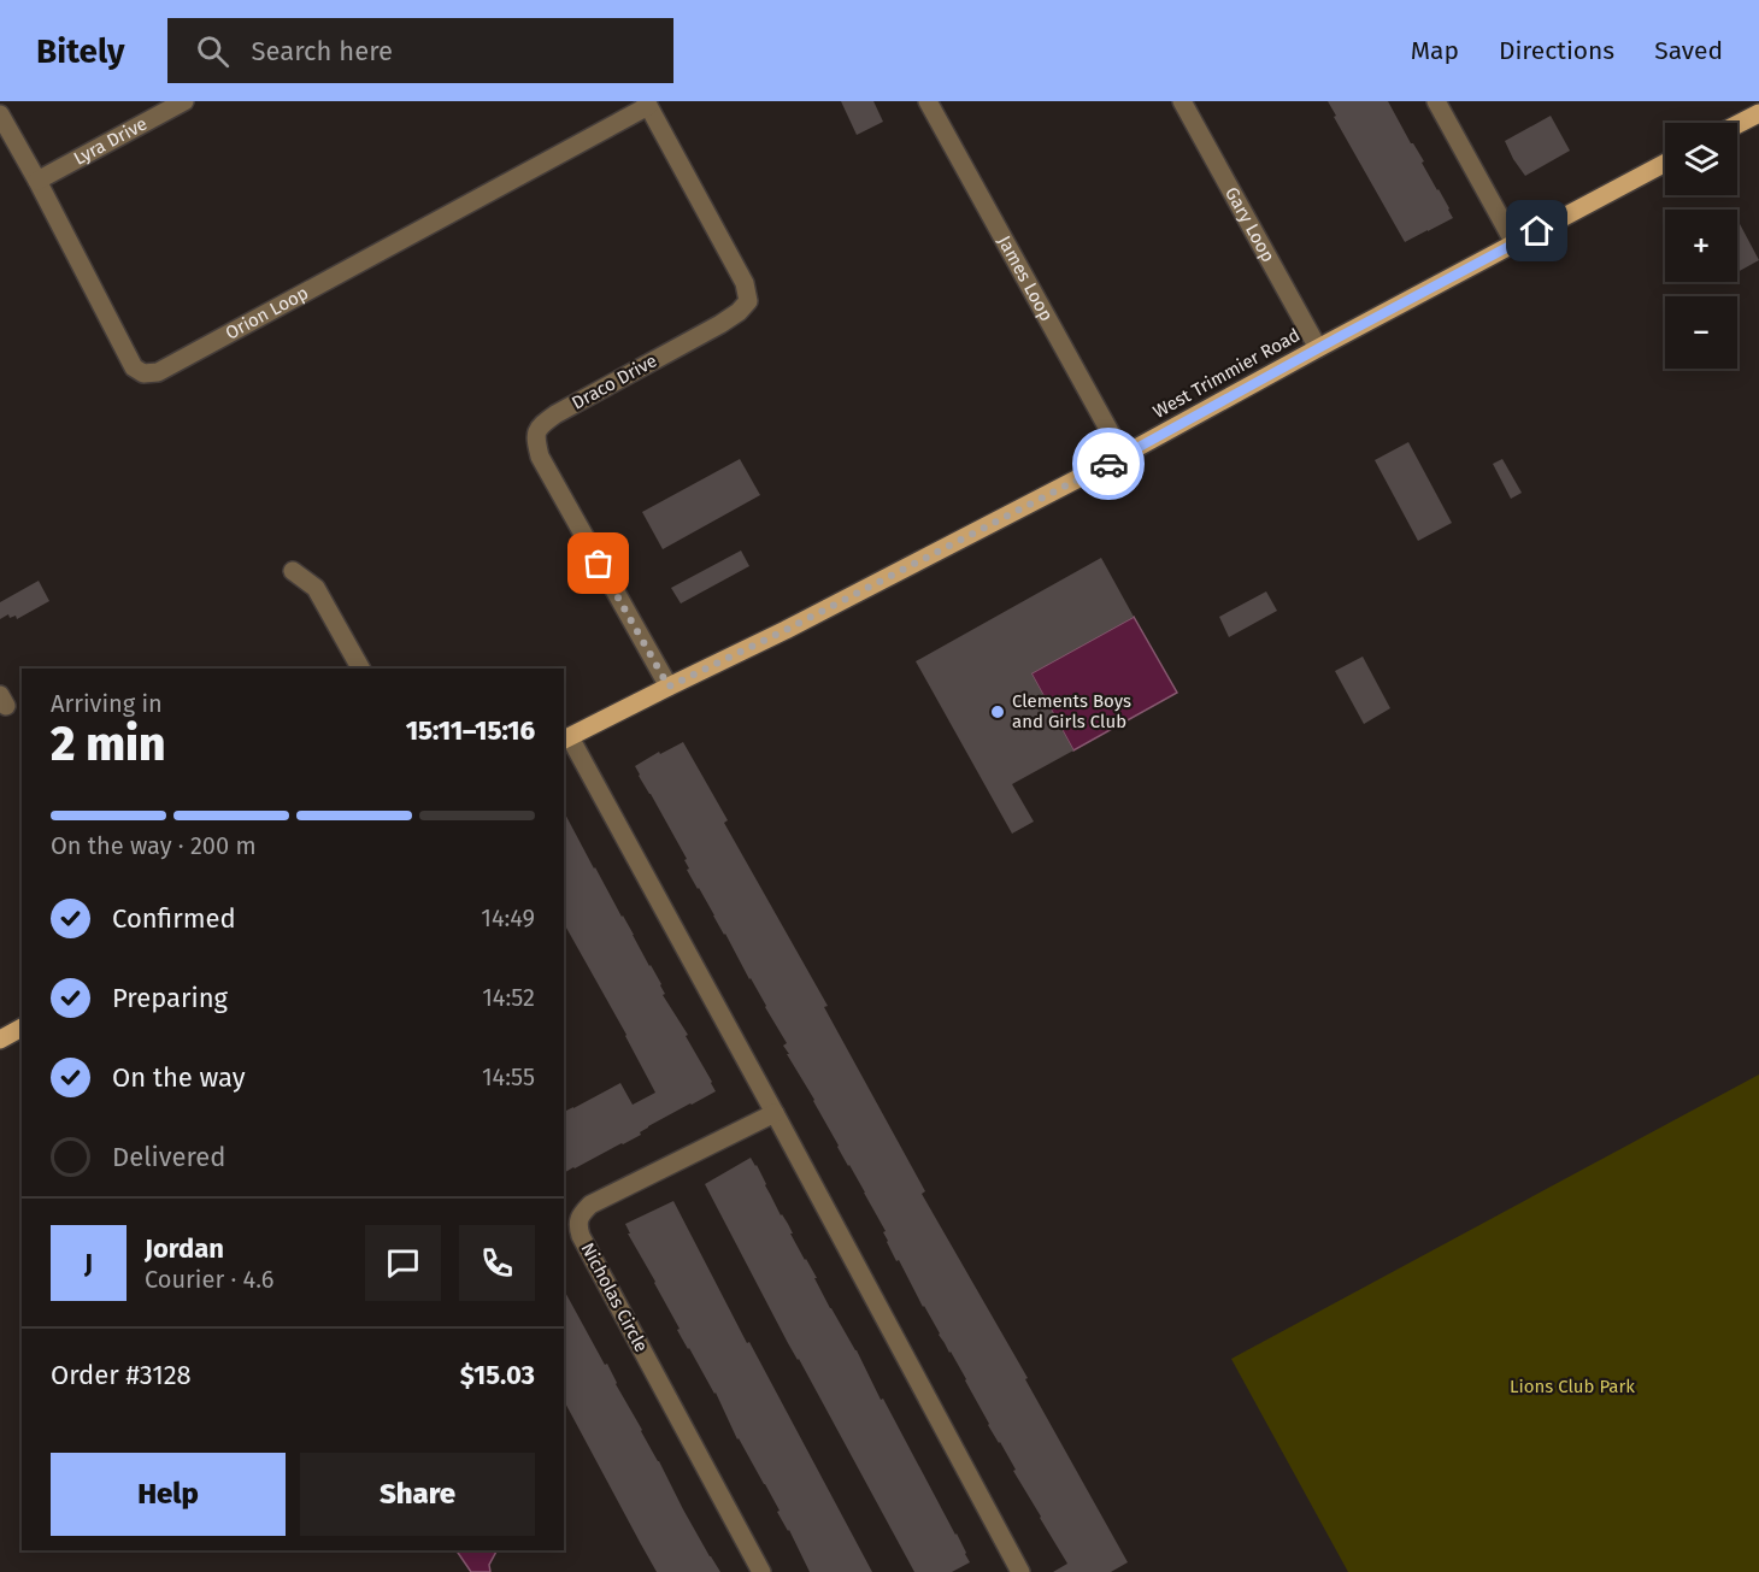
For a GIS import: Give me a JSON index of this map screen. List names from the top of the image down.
{
  "streets": {
    "main road": ["West Trimmier Road"],
    "street": [
      "Lyra Drive",
      "Gary Loop",
      "James Loop",
      "Orion Loop",
      "Draco Drive",
      "Nicholas Circle"
    ]
  },
  "crossings": [
    ["Lyra Drive", "Orion Loop"],
    ["Gary Loop", "West Trimmier Road"],
    ["James Loop", "West Trimmier Road"],
    ["Orion Loop", "Draco Drive"],
    ["West Trimmier Road", "Draco Drive"]
  ],
  "parks": ["Lions Club Park"],
  "places": ["Clements Boys and Girls Club"],
  "page": {
    "header": "Bitely",
    "search": "Search here",
    "nav": ["Map", "Directions", "Saved"],
    "map_buttons": ["+", "−"],
    "heading": ["2 min", "Arriving in", "15:11–15:16"],
    "panel": [
      "Jordan",
      "Courier · 4.6",
      "Order #3128",
      "$15.03"
    ],
    "bar": "On the way · 200 m",
    "list": [
      ["Confirmed", "14:49"],
      ["Preparing", "14:52"],
      ["On the way", "14:55"],
      "Delivered"
    ],
    "round": "J",
    "buttons": ["Help", "Share"]
  }
}
